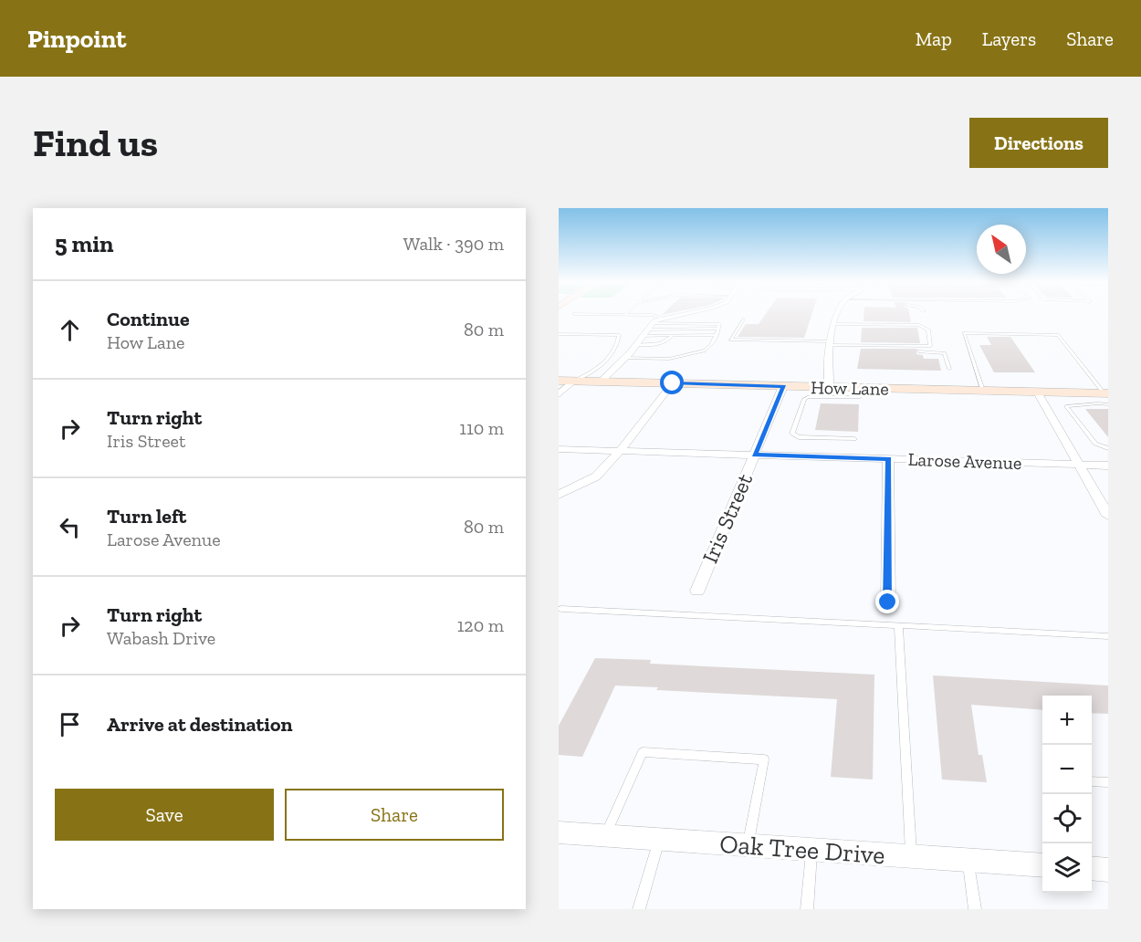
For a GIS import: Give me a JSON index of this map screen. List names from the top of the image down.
{
  "streets": {
    "main road": ["How Lane"],
    "street": ["Larose Avenue", "Iris Street", "Oak Tree Drive"]
  },
  "crossings": [
    ["How Lane", "Iris Street"],
    ["Larose Avenue", "Iris Street"]
  ],
  "north": "top left",
  "page": {
    "header": "Pinpoint",
    "nav": ["Map", "Layers", "Share"],
    "buttons": [
      "Directions",
      ["Save", "Share"]
    ],
    "title": "Find us",
    "heading": ["5 min", "Walk · 390 m"],
    "list": [
      ["Continue", "How Lane", "80 m"],
      ["Turn right", "Iris Street", "110 m"],
      ["Turn left", "Larose Avenue", "80 m"],
      ["Turn right", "Wabash Drive", "120 m"],
      "Arrive at destination"
    ],
    "map_buttons": ["+", "−"]
  }
}
